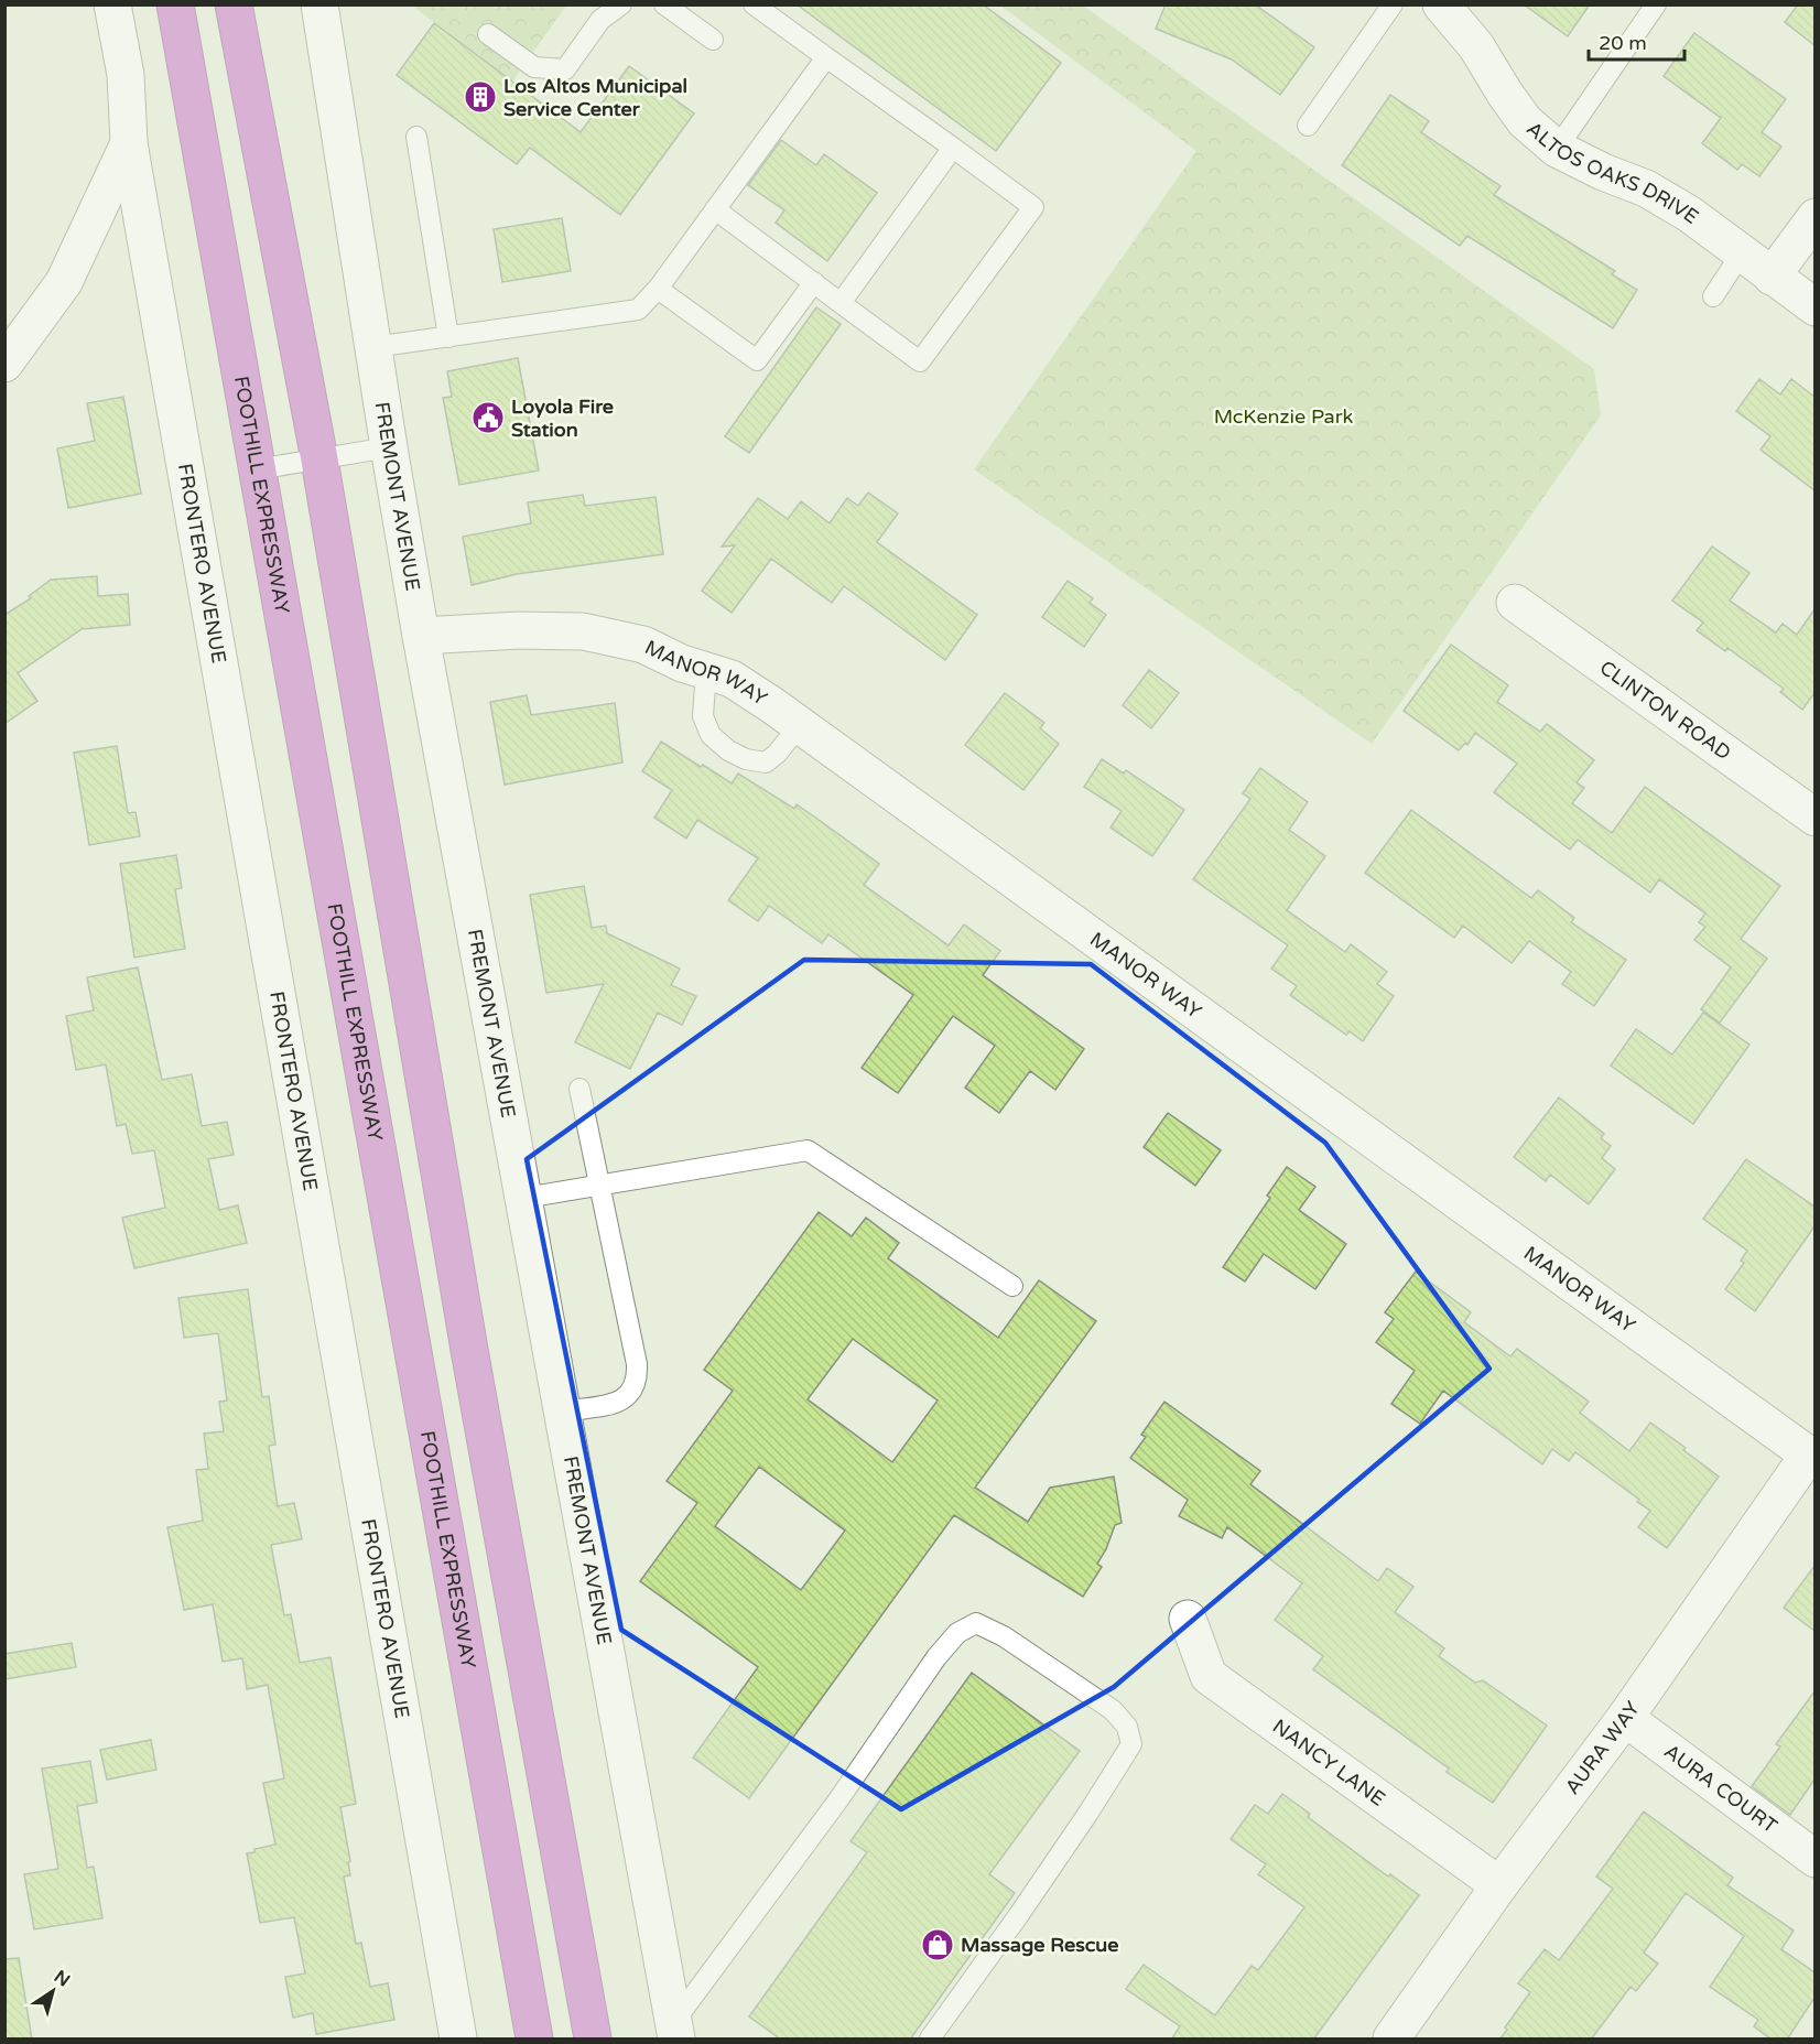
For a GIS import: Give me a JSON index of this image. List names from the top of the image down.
{
  "streets": {
    "highway": ["FOOTHILL EXPRESSWAY"],
    "street": [
      "ALTOS OAKS DRIVE",
      "FREMONT AVENUE",
      "FRONTERO AVENUE",
      "MANOR WAY",
      "CLINTON ROAD",
      "AURA WAY",
      "NANCY LANE",
      "AURA COURT"
    ]
  },
  "crossings": [
    ["FREMONT AVENUE", "MANOR WAY"],
    ["MANOR WAY", "AURA WAY"],
    ["AURA WAY", "NANCY LANE"],
    ["AURA WAY", "AURA COURT"]
  ],
  "parks": ["McKenzie Park"],
  "places": {
    "building": ["Los Altos Municipal Service Center"],
    "public building": ["Loyola Fire Station"],
    "shop": ["Massage Rescue"]
  },
  "scale_bar": "20 m",
  "north": "top right"
}
